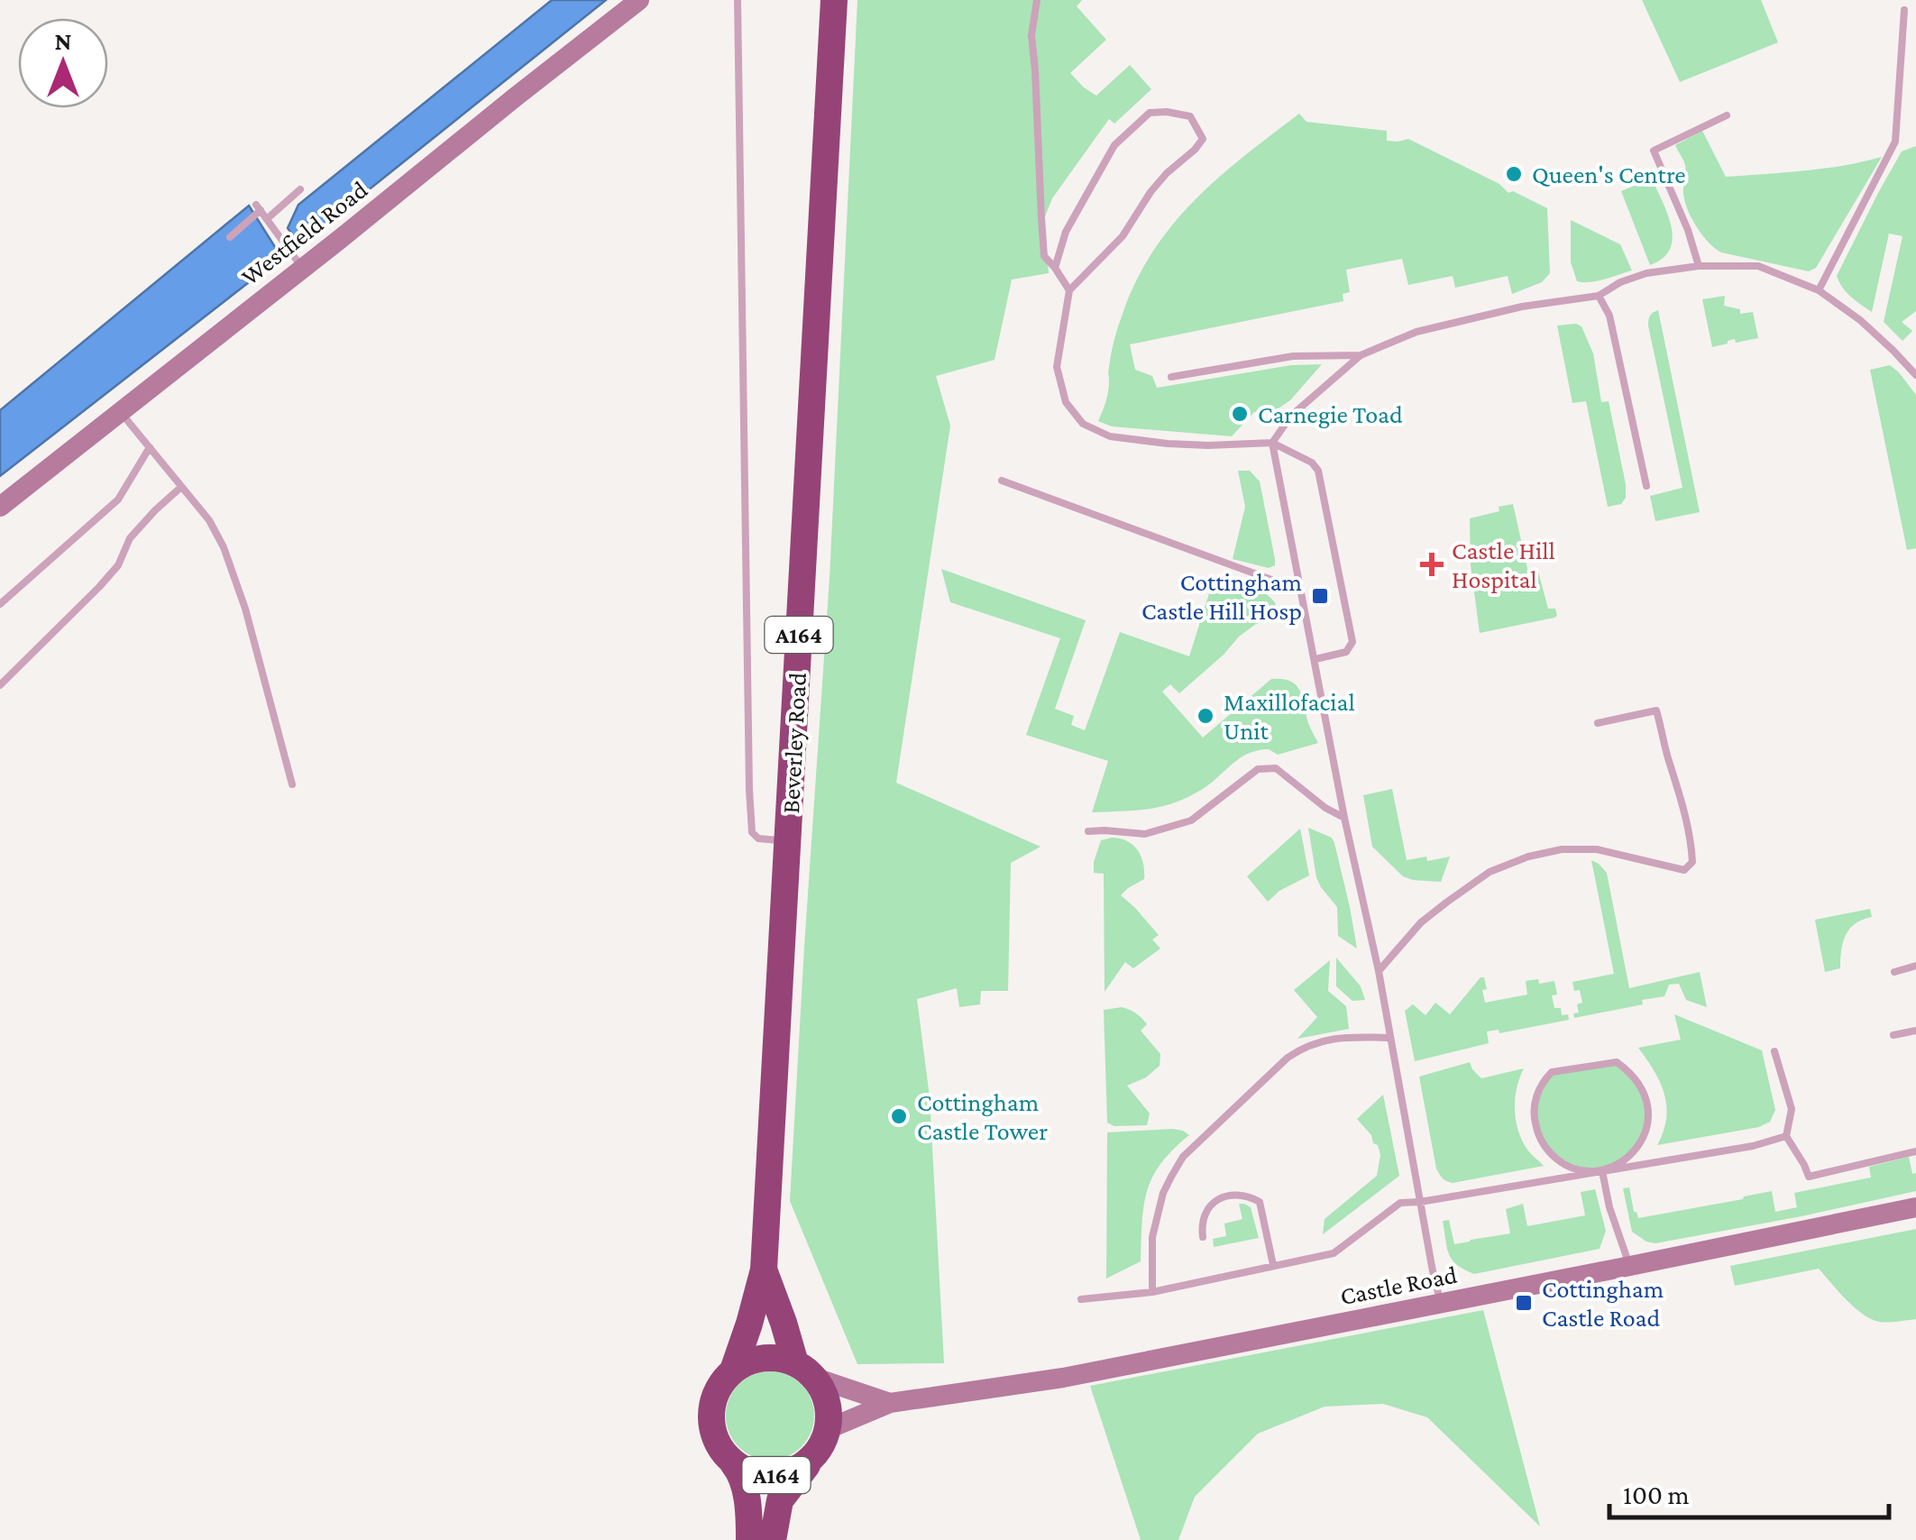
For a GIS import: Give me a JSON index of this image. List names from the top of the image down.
{
  "streets": {
    "highway": ["A164", "Beverley Road"],
    "street": ["Westfield Road", "Castle Road"]
  },
  "crossings": [
    ["A164", "Beverley Road"],
    ["A164", "Castle Road"],
    ["Beverley Road", "Castle Road"]
  ],
  "places": {
    "other": [
      "Queen's Centre",
      "Carnegie Toad",
      "Maxillofacial Unit",
      "Cottingham Castle Tower"
    ],
    "health": ["Castle Hill Hospital"],
    "transit": ["Cottingham Castle Hill Hosp", "Cottingham Castle Road"]
  },
  "scale_bar": "100 m",
  "north": "top"
}
